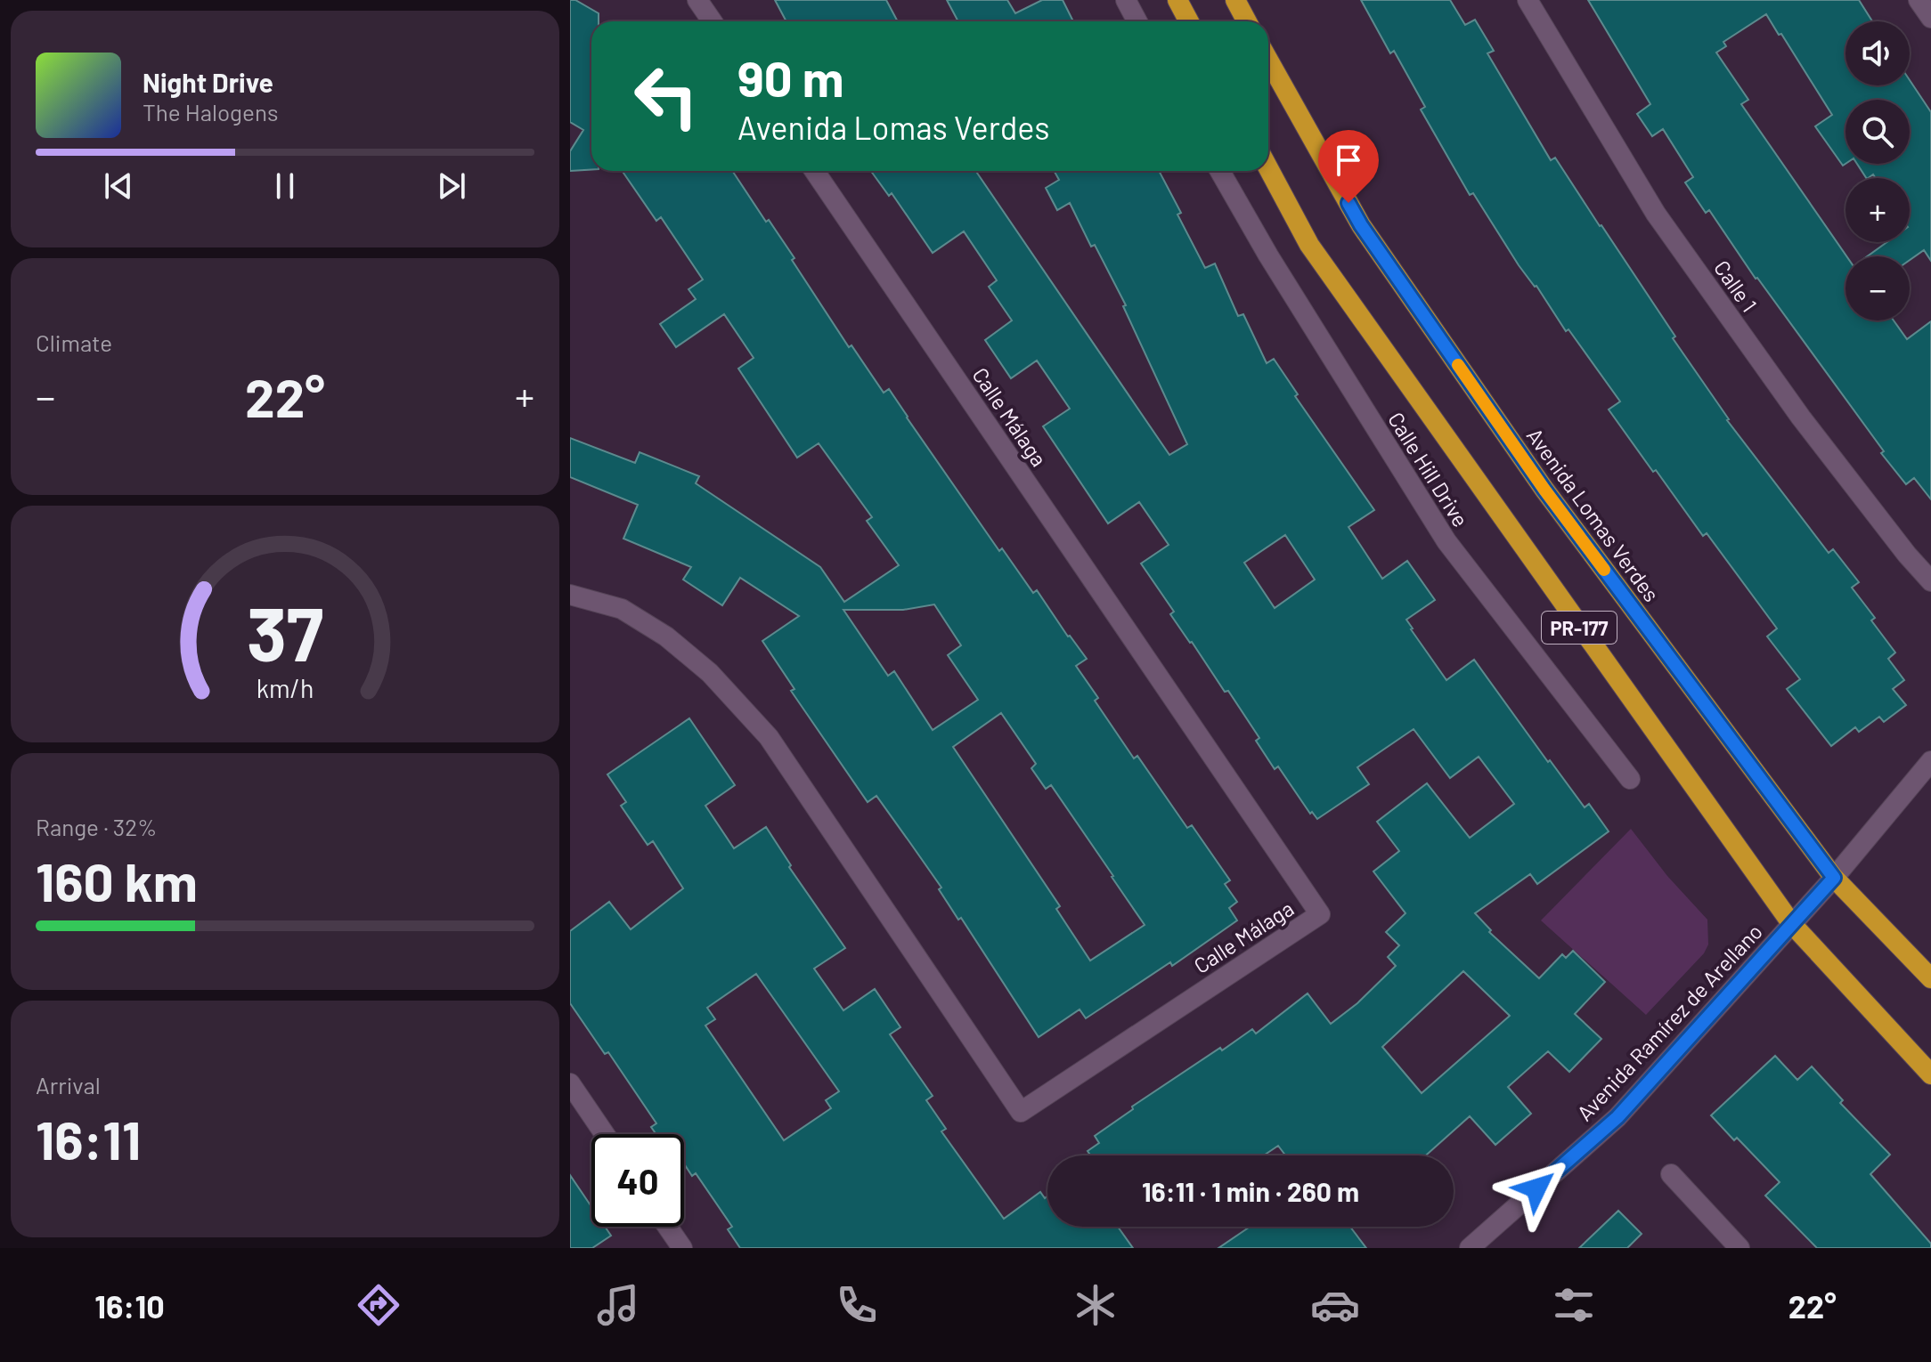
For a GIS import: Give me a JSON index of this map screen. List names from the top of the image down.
{
  "streets": {
    "highway": ["Avenida Lomas Verdes", "PR-177"],
    "street": [
      "Calle 1",
      "Calle Málaga",
      "Calle Hill Drive",
      "Avenida Ramírez de Arellano"
    ]
  },
  "crossings": [
    ["Avenida Lomas Verdes", "Avenida Ramírez de Arellano"],
    ["PR-177", "Avenida Ramírez de Arellano"]
  ],
  "page": {
    "map_buttons": ["+", "−"],
    "turn": ["90 m", "Avenida Lomas Verdes"],
    "song": ["Night Drive", "The Halogens"],
    "tile": [
      "Climate",
      ["Range · 32%", "160 km"],
      ["Arrival", "16:11"]
    ],
    "heat": ["−", "22°", "+"],
    "limit": "40",
    "trip": "16:11 · 1 min · 260 m",
    "tabs": ["16:10", "22°"],
    "gauge": ["37", "km/h"]
  }
}
